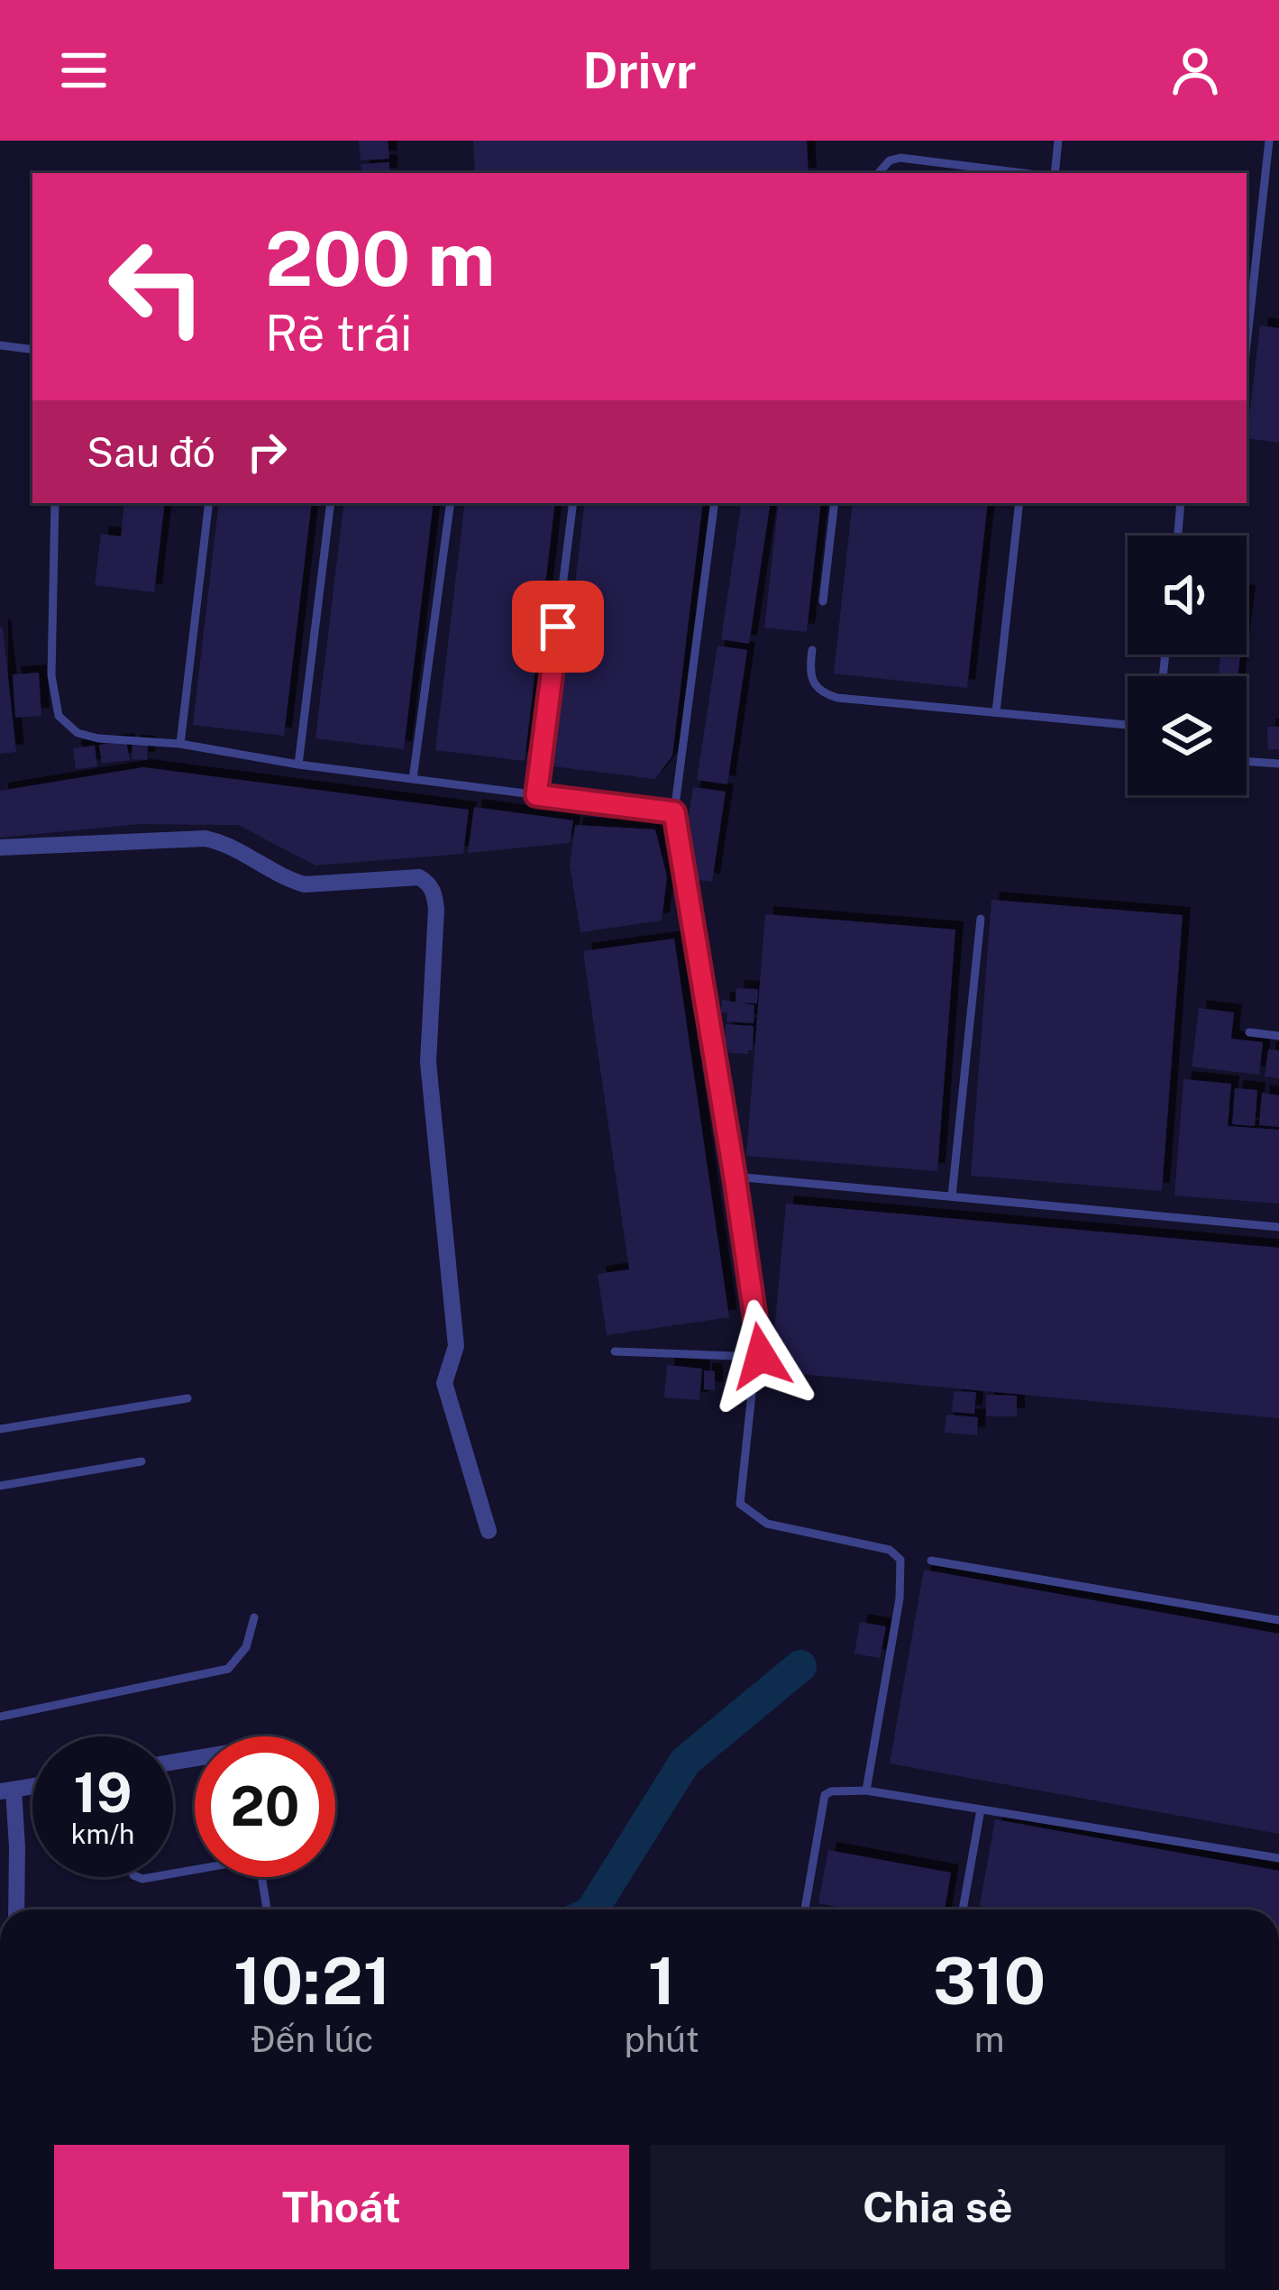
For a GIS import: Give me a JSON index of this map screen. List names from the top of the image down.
{
  "page": {
    "header": "Drivr",
    "turn": ["200 m", "Rẽ trái"],
    "then": "Sau đó",
    "speed": "19 km/h",
    "limit": "20",
    "eta": [
      "10:21",
      "Đến lúc",
      "1",
      "phút",
      "310",
      "m"
    ],
    "buttons": ["Thoát", "Chia sẻ"]
  }
}
